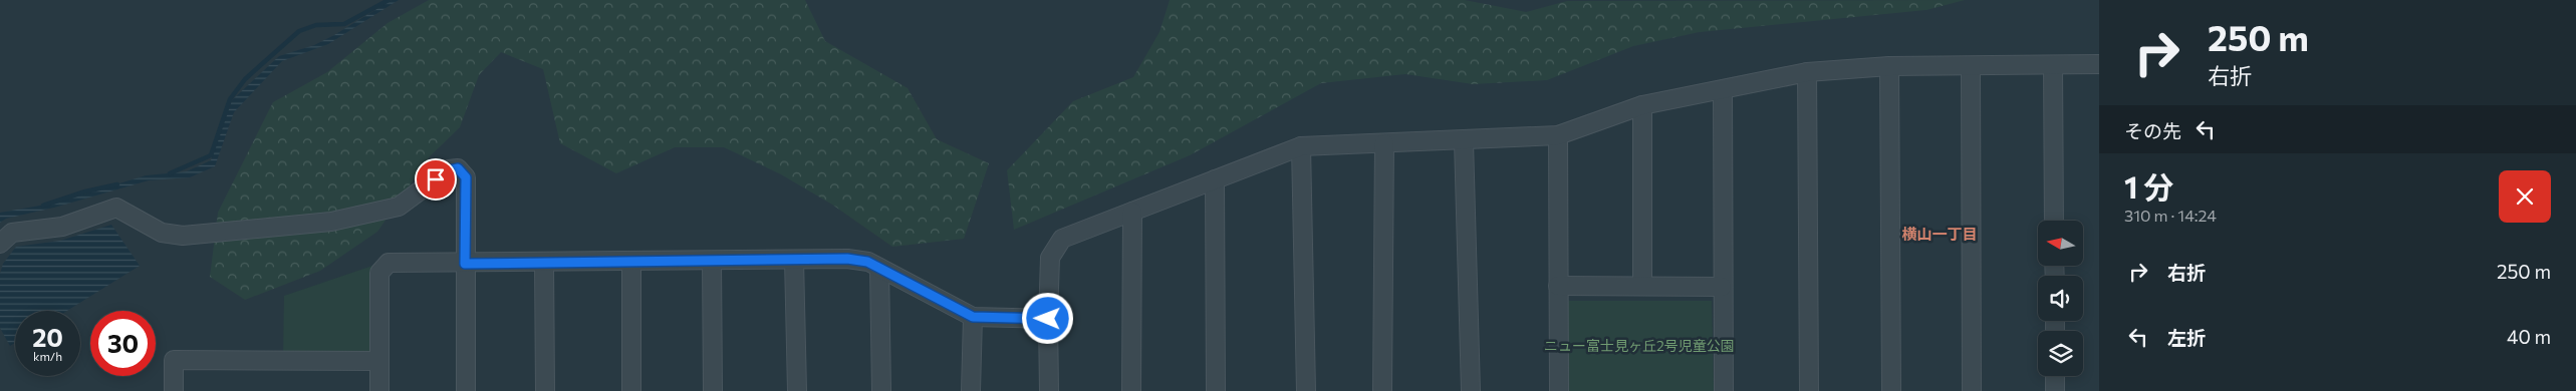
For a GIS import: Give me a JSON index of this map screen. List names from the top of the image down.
{
  "districts": ["横山一丁目"],
  "parks": ["ニュー富士見ヶ丘2号児童公園"],
  "north": "left",
  "page": {
    "turn": ["250 m", "右折"],
    "then": "その先",
    "heading": ["1 分", "310 m · 14:24"],
    "list": [
      {
        "name": "右折",
        "value": "250 m"
      },
      {
        "name": "左折",
        "value": "40 m"
      }
    ],
    "speed": "20 km/h",
    "limit": "30"
  }
}
